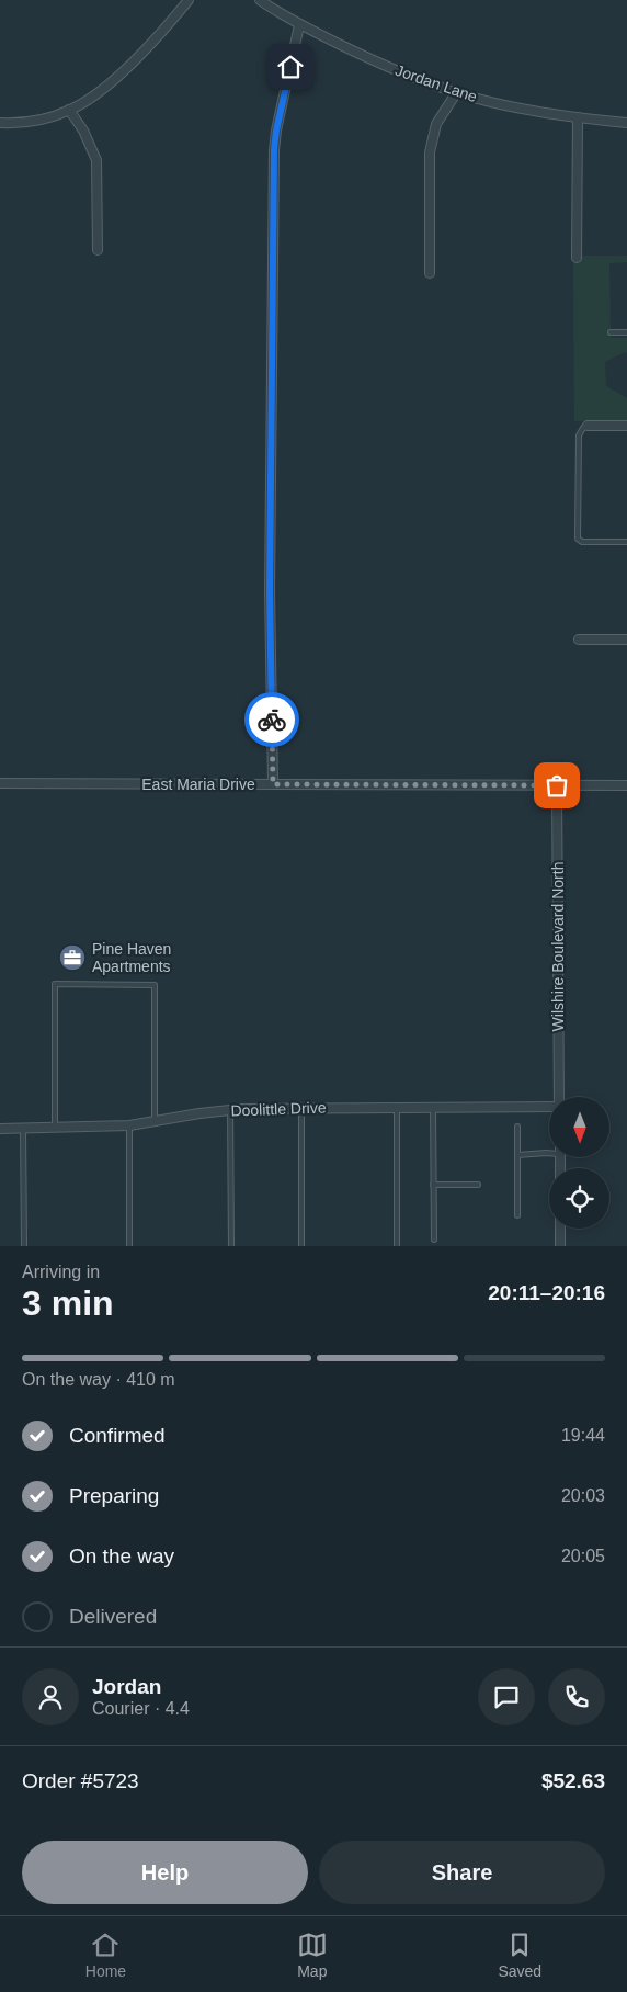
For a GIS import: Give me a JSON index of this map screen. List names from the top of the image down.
{
  "streets": {
    "street": [
      "Jordan Lane",
      "East Maria Drive",
      "Wilshire Boulevard North",
      "Doolittle Drive"
    ]
  },
  "crossings": [
    ["East Maria Drive", "Wilshire Boulevard North"]
  ],
  "places": {
    "office": ["Pine Haven Apartments"]
  },
  "north": "bottom",
  "page": {
    "heading": ["3 min", "Arriving in", "20:11–20:16"],
    "panel": [
      "Jordan",
      "Courier · 4.4",
      "Order #5723",
      "$52.63"
    ],
    "bar": "On the way · 410 m",
    "list": [
      ["Confirmed", "19:44"],
      ["Preparing", "20:03"],
      ["On the way", "20:05"],
      "Delivered"
    ],
    "buttons": ["Help", "Share"],
    "tabs": ["Home", "Map", "Saved"]
  }
}
